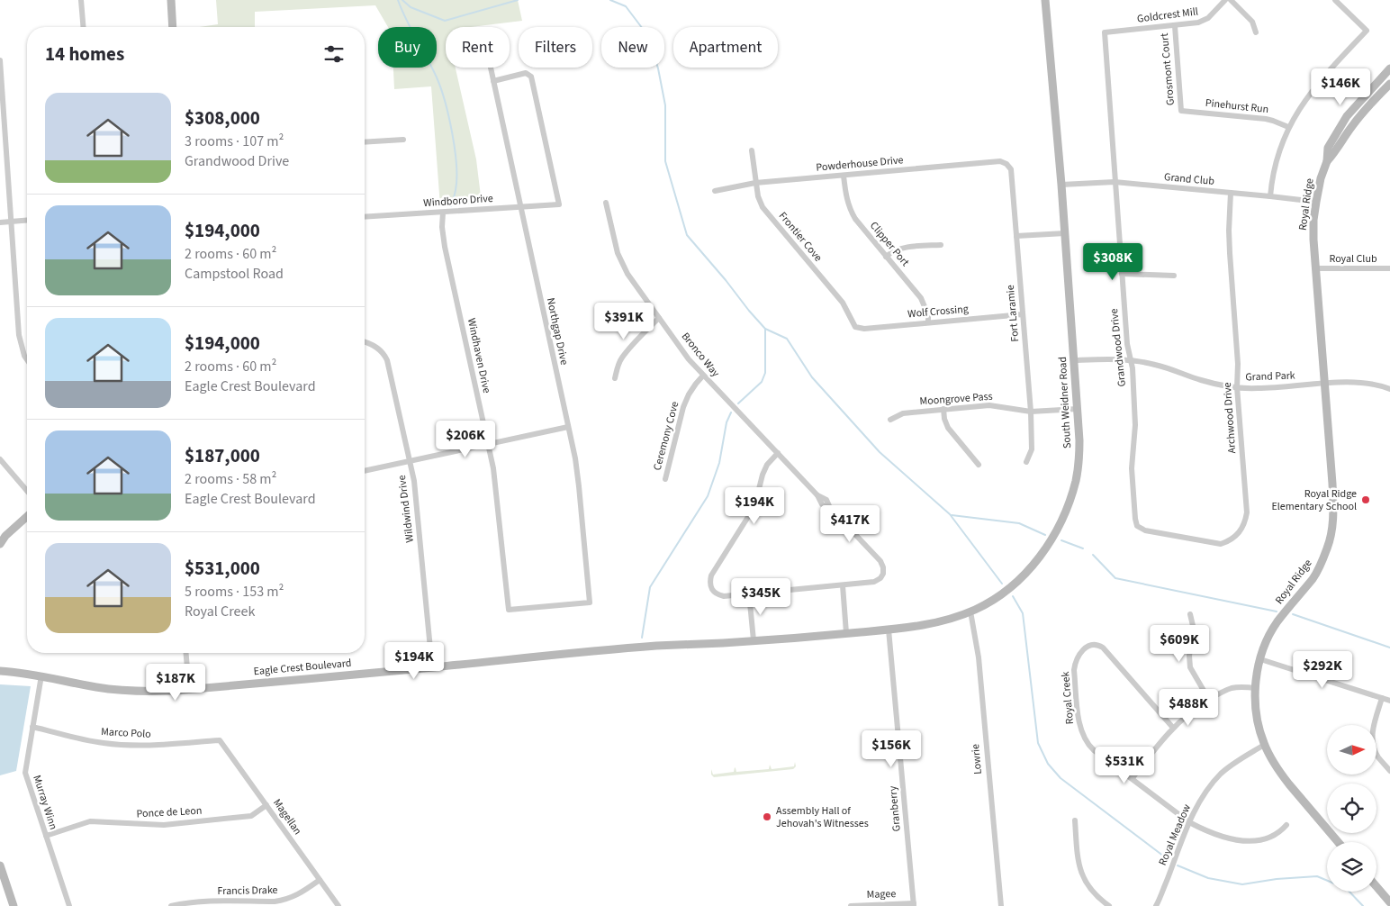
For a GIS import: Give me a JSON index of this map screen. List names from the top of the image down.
{
  "streets": {
    "main road": ["Royal Ridge", "South Weidner Road", "Eagle Crest Boulevard"],
    "street": [
      "Goldcrest Mill",
      "Grosmont Court",
      "Pinehurst Run",
      "Powderhouse Drive",
      "Grand Club",
      "Windboro Drive",
      "Frontier Cove",
      "Clipper Port",
      "Royal Club",
      "Wolf Crossing",
      "Fort Laramie",
      "Northgap Drive",
      "Grandwood Drive",
      "Bronco Way",
      "Windhaven Drive",
      "Grand Park",
      "Moongrove Pass",
      "Archwood Drive",
      "Ceremony Cove",
      "Wildwind Drive",
      "Royal Creek",
      "Marco Polo",
      "Lowrie",
      "Murray Winn",
      "Granberry",
      "Ponce de Leon",
      "Magellan",
      "Royal Meadow",
      "Francis Drake",
      "Magee"
    ]
  },
  "crossings": [
    ["Goldcrest Mill", "Grosmont Court"],
    ["Goldcrest Mill", "Grandwood Drive"],
    ["Grosmont Court", "Pinehurst Run"],
    ["Powderhouse Drive", "Frontier Cove"],
    ["Powderhouse Drive", "Clipper Port"],
    ["Powderhouse Drive", "Fort Laramie"],
    ["Grand Club", "Royal Ridge"],
    ["Grand Club", "Grandwood Drive"],
    ["Grand Club", "South Weidner Road"],
    ["Grand Club", "Archwood Drive"],
    ["Windboro Drive", "Northgap Drive"],
    ["Windboro Drive", "Windhaven Drive"],
    ["Royal Ridge", "Royal Club"],
    ["Royal Ridge", "Grand Park"],
    ["Royal Ridge", "Royal Meadow"],
    ["Frontier Cove", "Wolf Crossing"],
    ["Clipper Port", "Wolf Crossing"],
    ["Wolf Crossing", "Fort Laramie"],
    ["Fort Laramie", "Moongrove Pass"],
    ["Northgap Drive", "Windhaven Drive"],
    ["Grandwood Drive", "Grand Park"],
    ["Grandwood Drive", "Archwood Drive"],
    ["Bronco Way", "Ceremony Cove"],
    ["Grand Park", "South Weidner Road"],
    ["Grand Park", "Archwood Drive"],
    ["Moongrove Pass", "South Weidner Road"],
    ["South Weidner Road", "Eagle Crest Boulevard"],
    ["South Weidner Road", "Lowrie"],
    ["South Weidner Road", "Granberry"],
    ["Wildwind Drive", "Eagle Crest Boulevard"],
    ["Eagle Crest Boulevard", "Murray Winn"],
    ["Royal Creek", "Royal Meadow"],
    ["Marco Polo", "Murray Winn"],
    ["Marco Polo", "Magellan"],
    ["Murray Winn", "Ponce de Leon"],
    ["Granberry", "Magee"],
    ["Ponce de Leon", "Magellan"],
    ["Magellan", "Francis Drake"]
  ],
  "places": ["Royal Ridge Elementary School", "Assembly Hall of Jehovah's Witnesses"],
  "north": "right",
  "page": {
    "chip": [
      "Buy",
      "Rent",
      "Filters",
      "New",
      "Apartment"
    ],
    "heading": "14 homes",
    "price": [
      "$146K",
      "$308K",
      "$391K",
      "$206K",
      "$194K",
      "$417K",
      "$345K",
      "$609K",
      "$194K",
      "$292K",
      "$187K",
      "$488K",
      "$156K",
      "$531K"
    ],
    "list": [
      {
        "name": "$308,000",
        "note": "3 rooms · 107 m² · Grandwood Drive"
      },
      {
        "name": "$194,000",
        "note": "2 rooms · 60 m² · Campstool Road"
      },
      {
        "name": "$194,000",
        "note": "2 rooms · 60 m² · Eagle Crest Boulevard"
      },
      {
        "name": "$187,000",
        "note": "2 rooms · 58 m² · Eagle Crest Boulevard"
      },
      {
        "name": "$531,000",
        "note": "5 rooms · 153 m² · Royal Creek"
      }
    ]
  }
}
